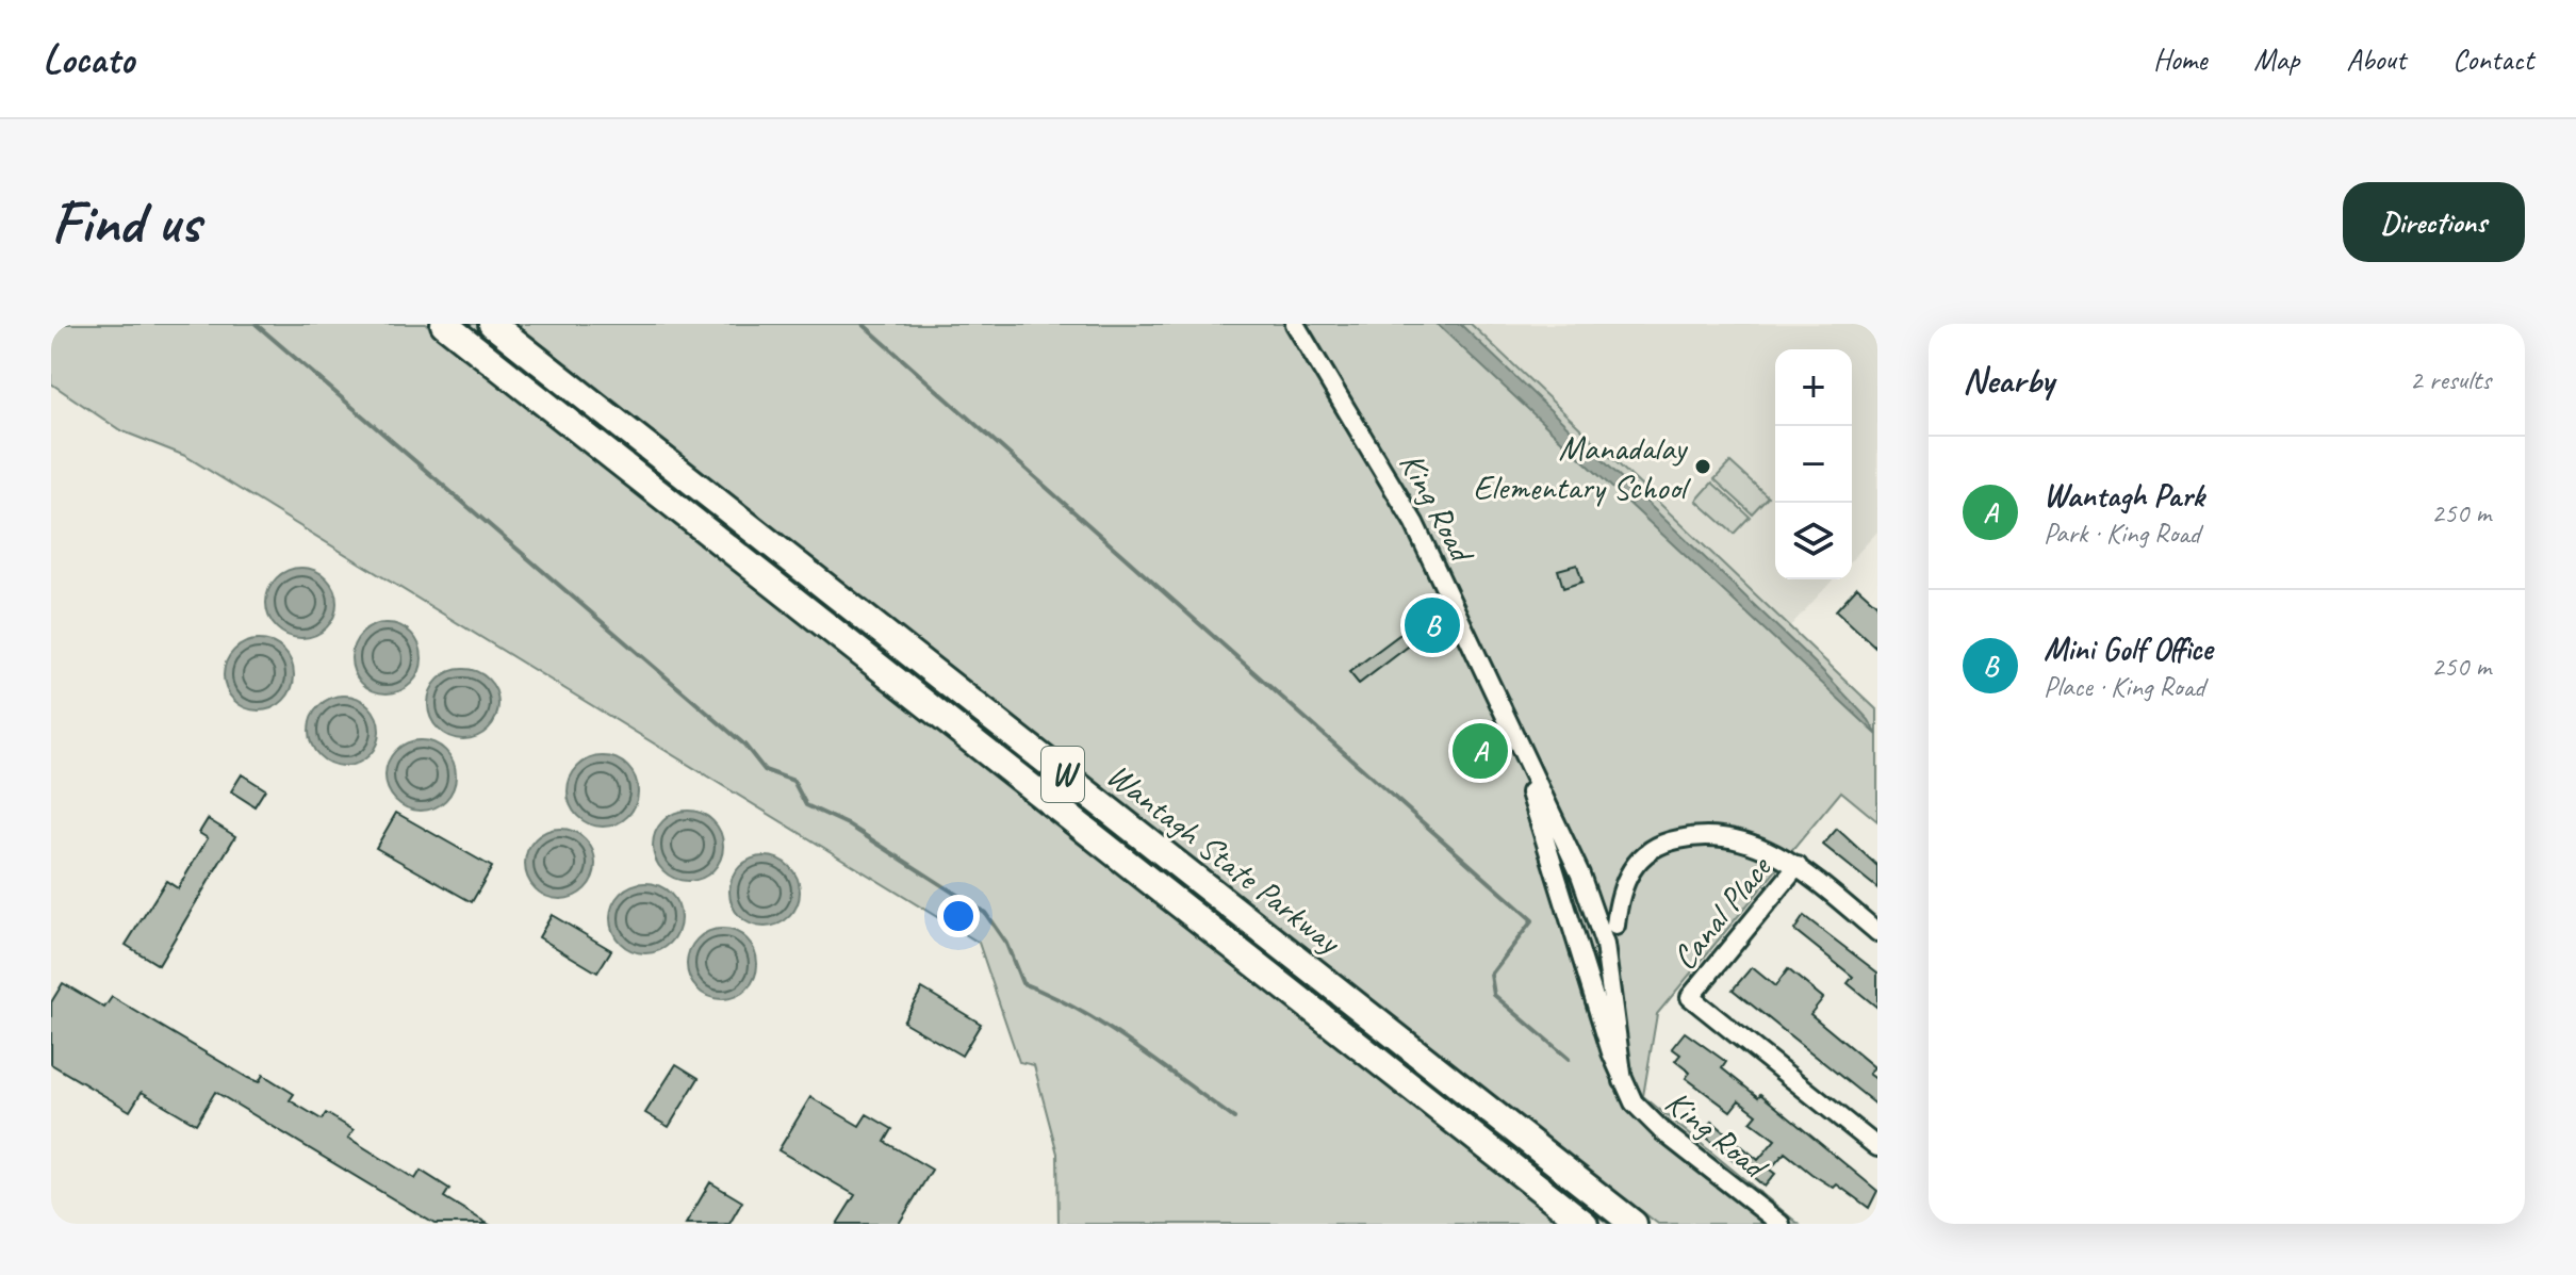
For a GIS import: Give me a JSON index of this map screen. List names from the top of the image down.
{
  "streets": {
    "highway": ["W", "Wantagh State Parkway"],
    "street": ["King Road", "Canal Place"]
  },
  "places": ["Manadalay Elementary School"],
  "page": {
    "header": "Locato",
    "nav": [
      "Home",
      "Map",
      "About",
      "Contact"
    ],
    "buttons": "Directions",
    "title": "Find us",
    "heading": ["Nearby", "2 results"],
    "map_buttons": ["+", "−"],
    "list": [
      {
        "mark": "A",
        "name": "Wantagh Park",
        "note": "Park · King Road",
        "value": "250 m"
      },
      {
        "mark": "B",
        "name": "Mini Golf Office",
        "note": "Place · King Road",
        "value": "250 m"
      }
    ],
    "pins": ["B", "A"]
  }
}
